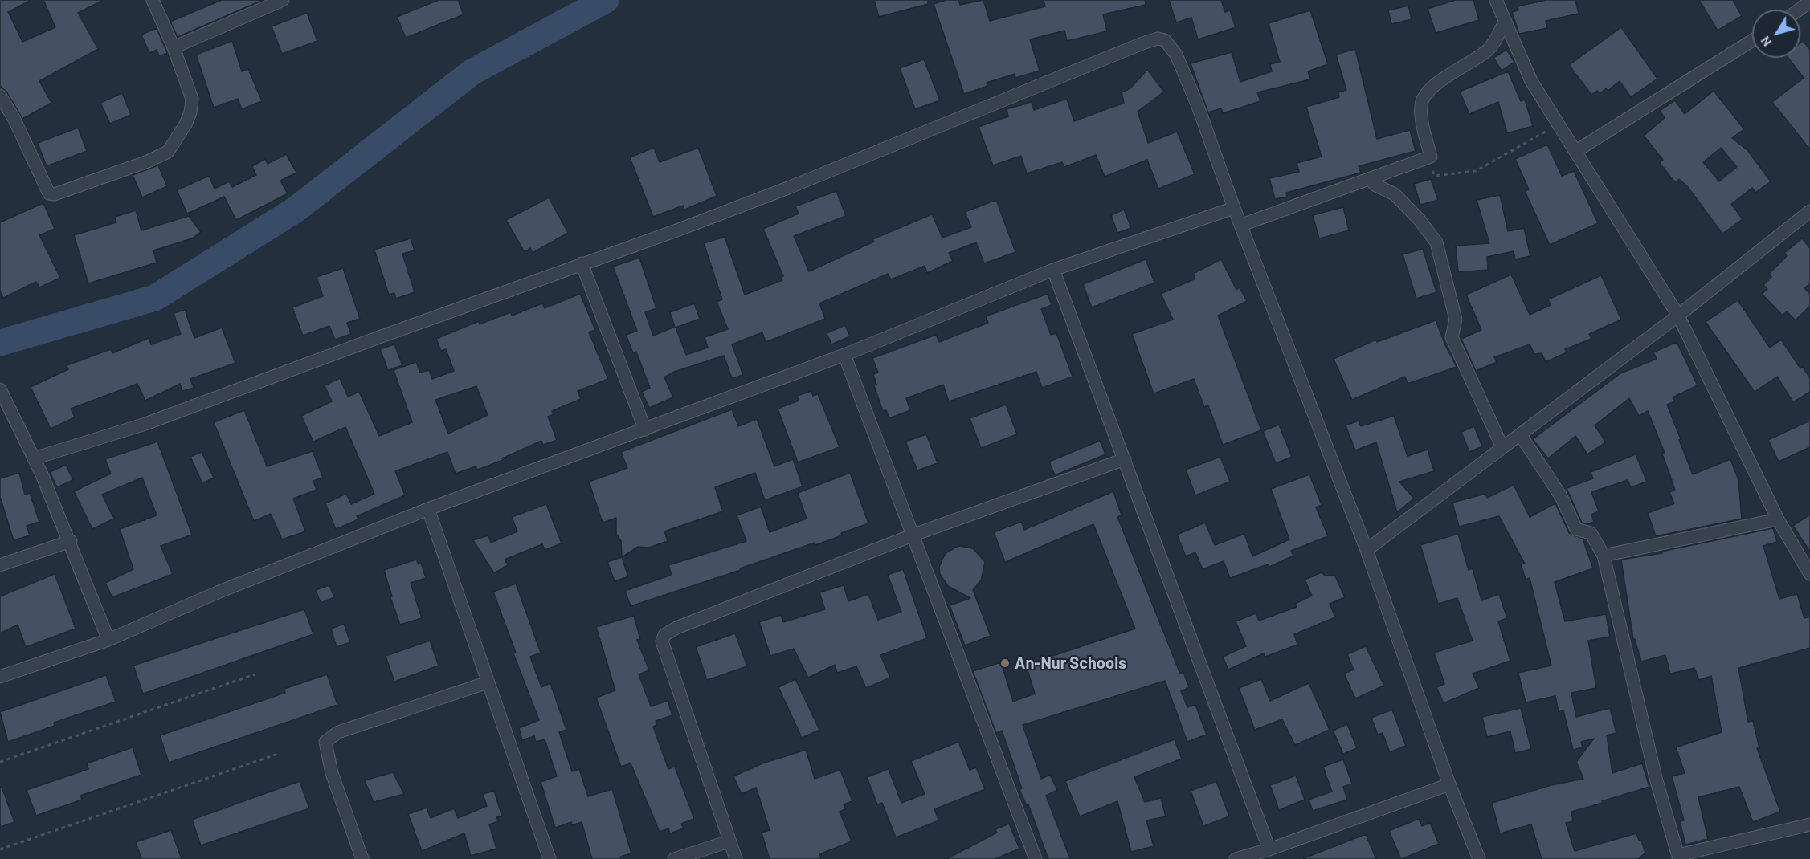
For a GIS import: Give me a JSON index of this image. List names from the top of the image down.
{
  "places": ["An-Nur Schools"],
  "north": "bottom left"
}
